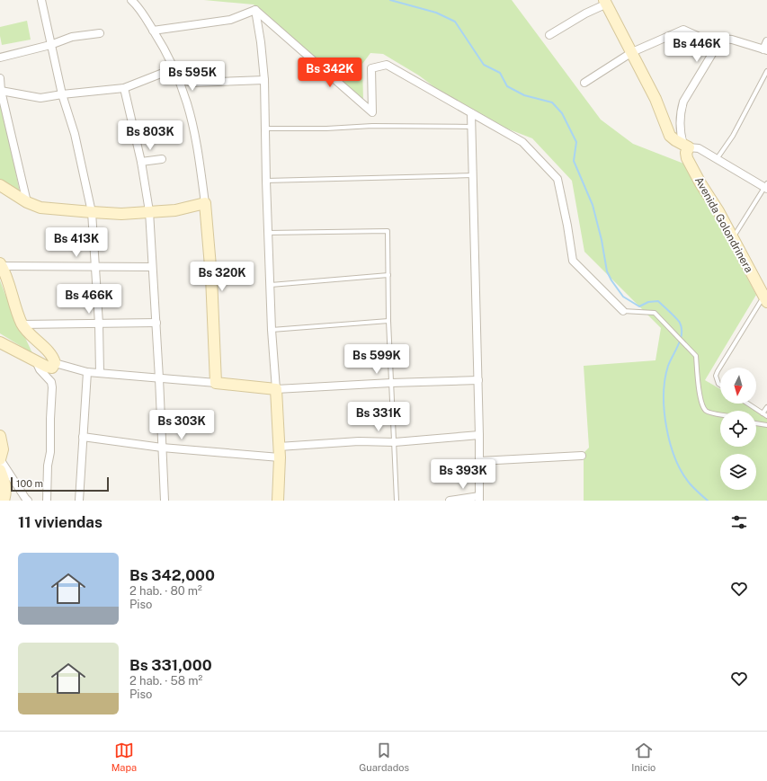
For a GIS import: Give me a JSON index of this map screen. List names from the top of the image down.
{
  "streets": {
    "street": ["Avenida Golondrinera"]
  },
  "scale_bar": "100 m",
  "north": "bottom",
  "page": {
    "price": [
      "Bs 446K",
      "Bs 342K",
      "Bs 595K",
      "Bs 803K",
      "Bs 413K",
      "Bs 320K",
      "Bs 466K",
      "Bs 599K",
      "Bs 331K",
      "Bs 303K",
      "Bs 393K"
    ],
    "scale": "100 m",
    "heading": "11 viviendas",
    "list": [
      {
        "name": "Bs 342,000",
        "note": "2 hab. · 80 m² · Piso"
      },
      {
        "name": "Bs 331,000",
        "note": "2 hab. · 58 m² · Piso"
      }
    ],
    "tabs": ["Mapa", "Guardados", "Inicio"]
  }
}
